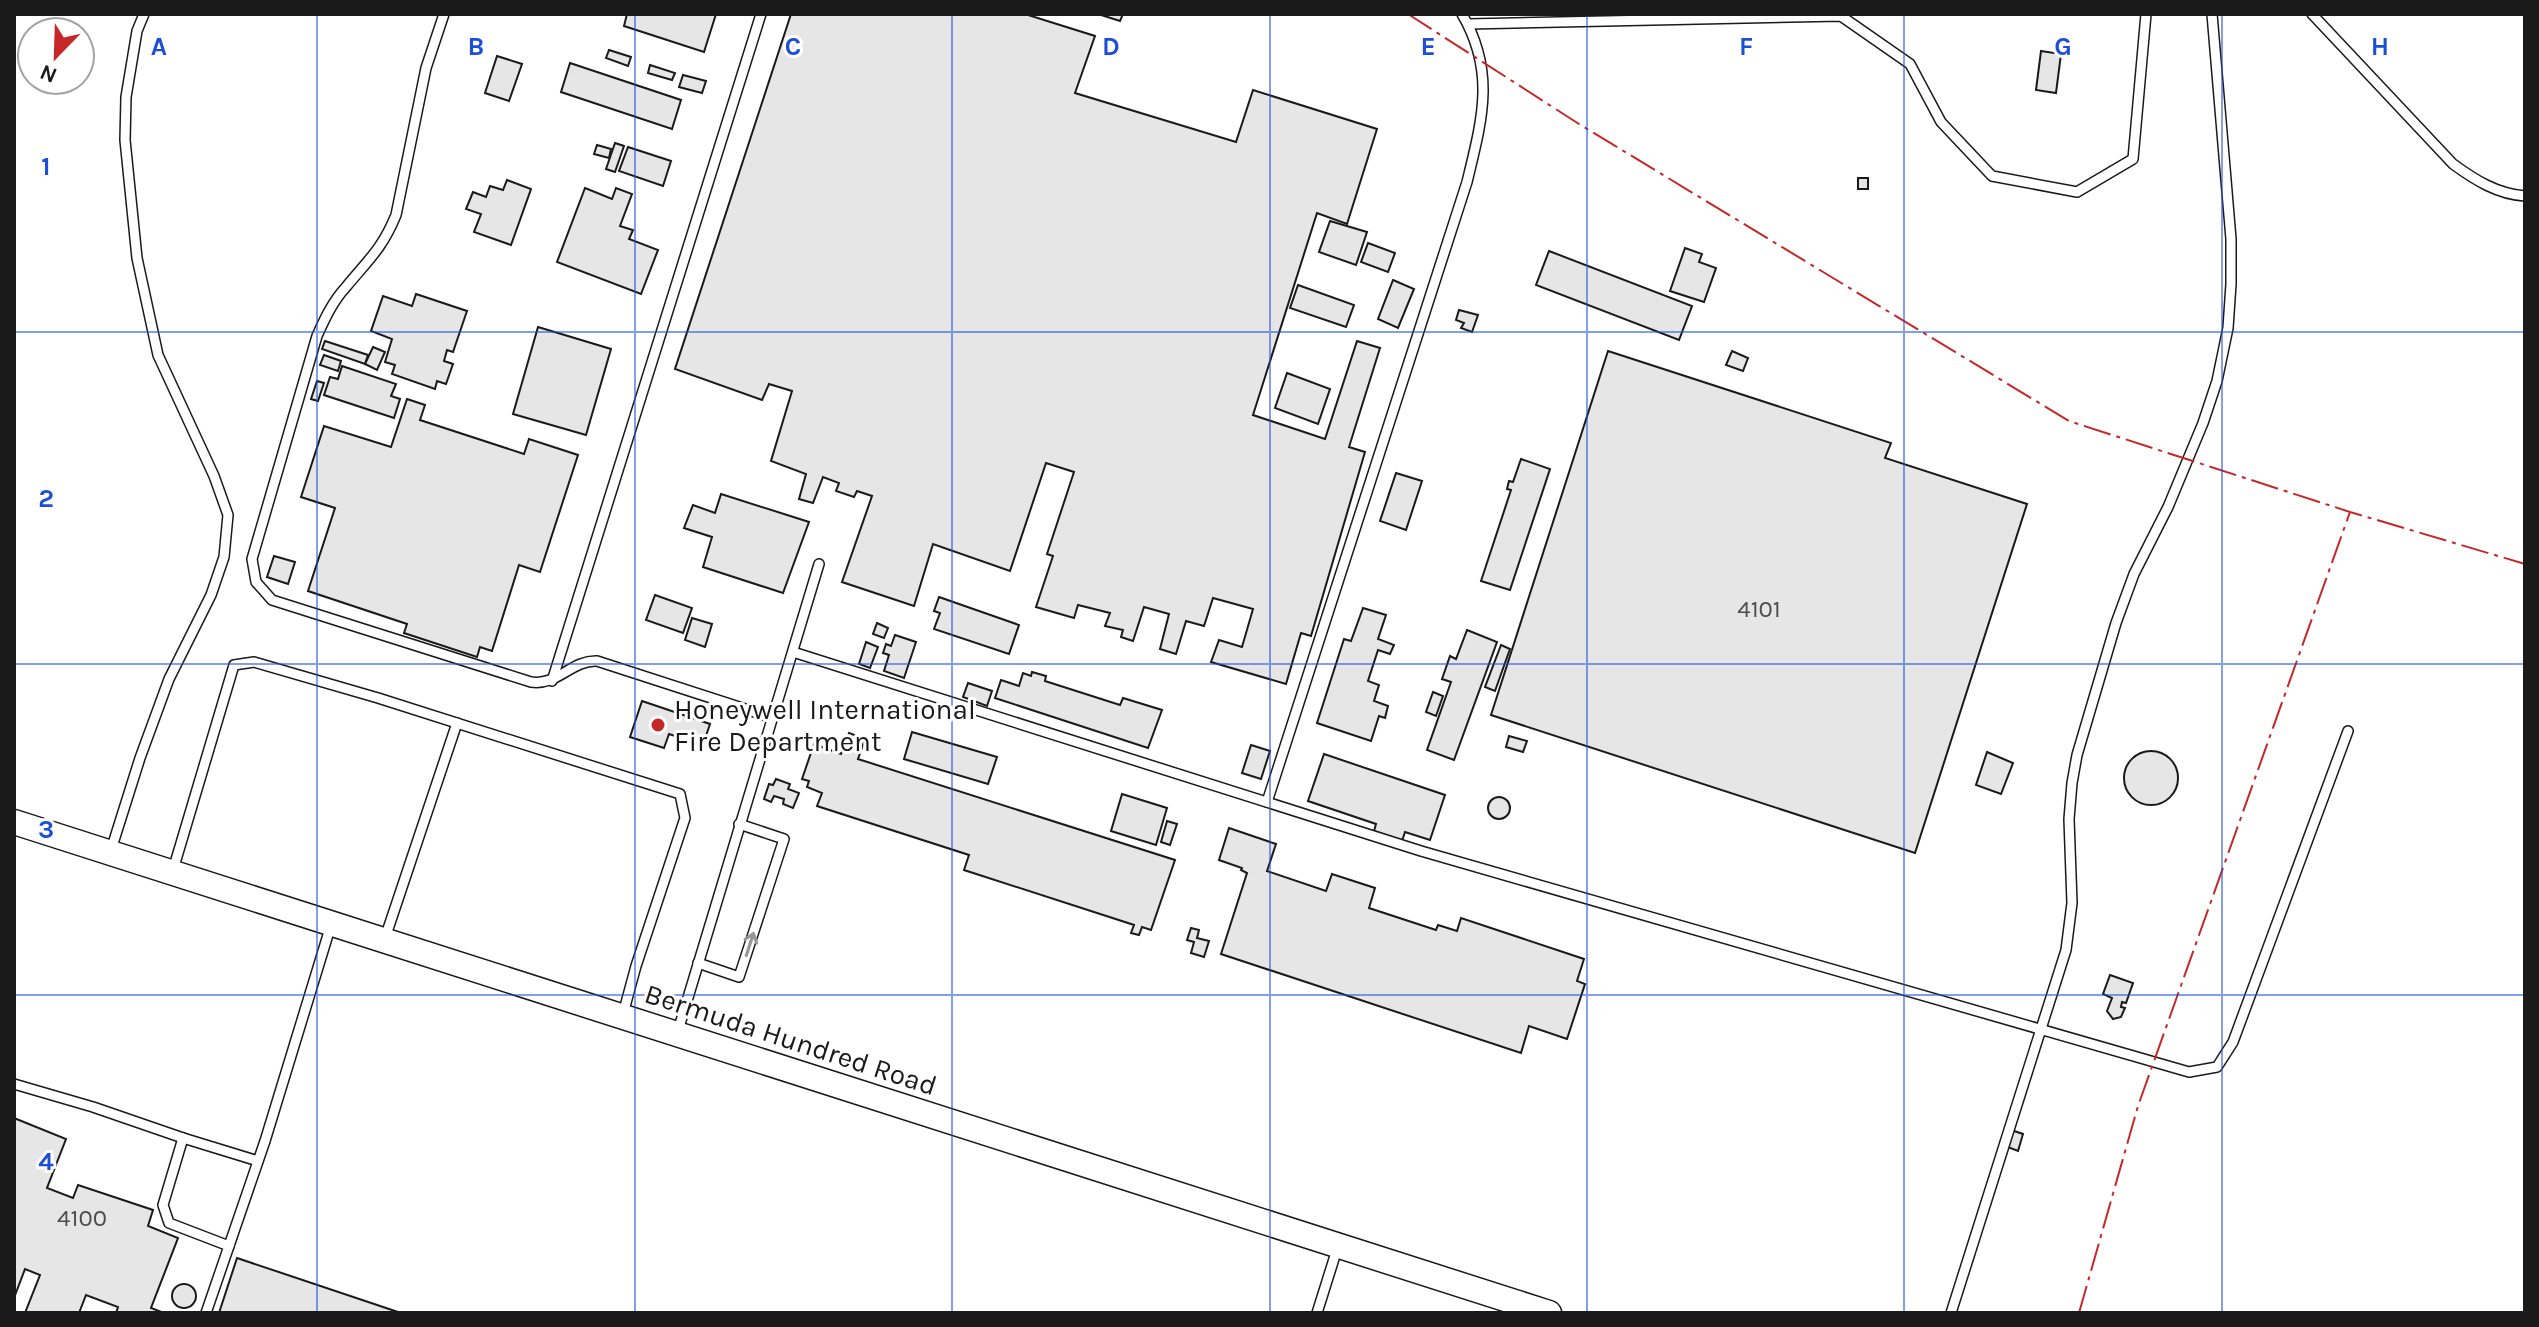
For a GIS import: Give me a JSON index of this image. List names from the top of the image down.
{
  "streets": {
    "street": ["Bermuda Hundred Road"]
  },
  "places": ["Honeywell International Fire Department"],
  "house_numbers": ["4101", "4100"],
  "north": "bottom left",
  "grid": {
    "columns": [
      "A",
      "B",
      "C",
      "D",
      "E",
      "F",
      "G",
      "H"
    ],
    "rows": [
      "1",
      "2",
      "3",
      "4"
    ]
  }
}
